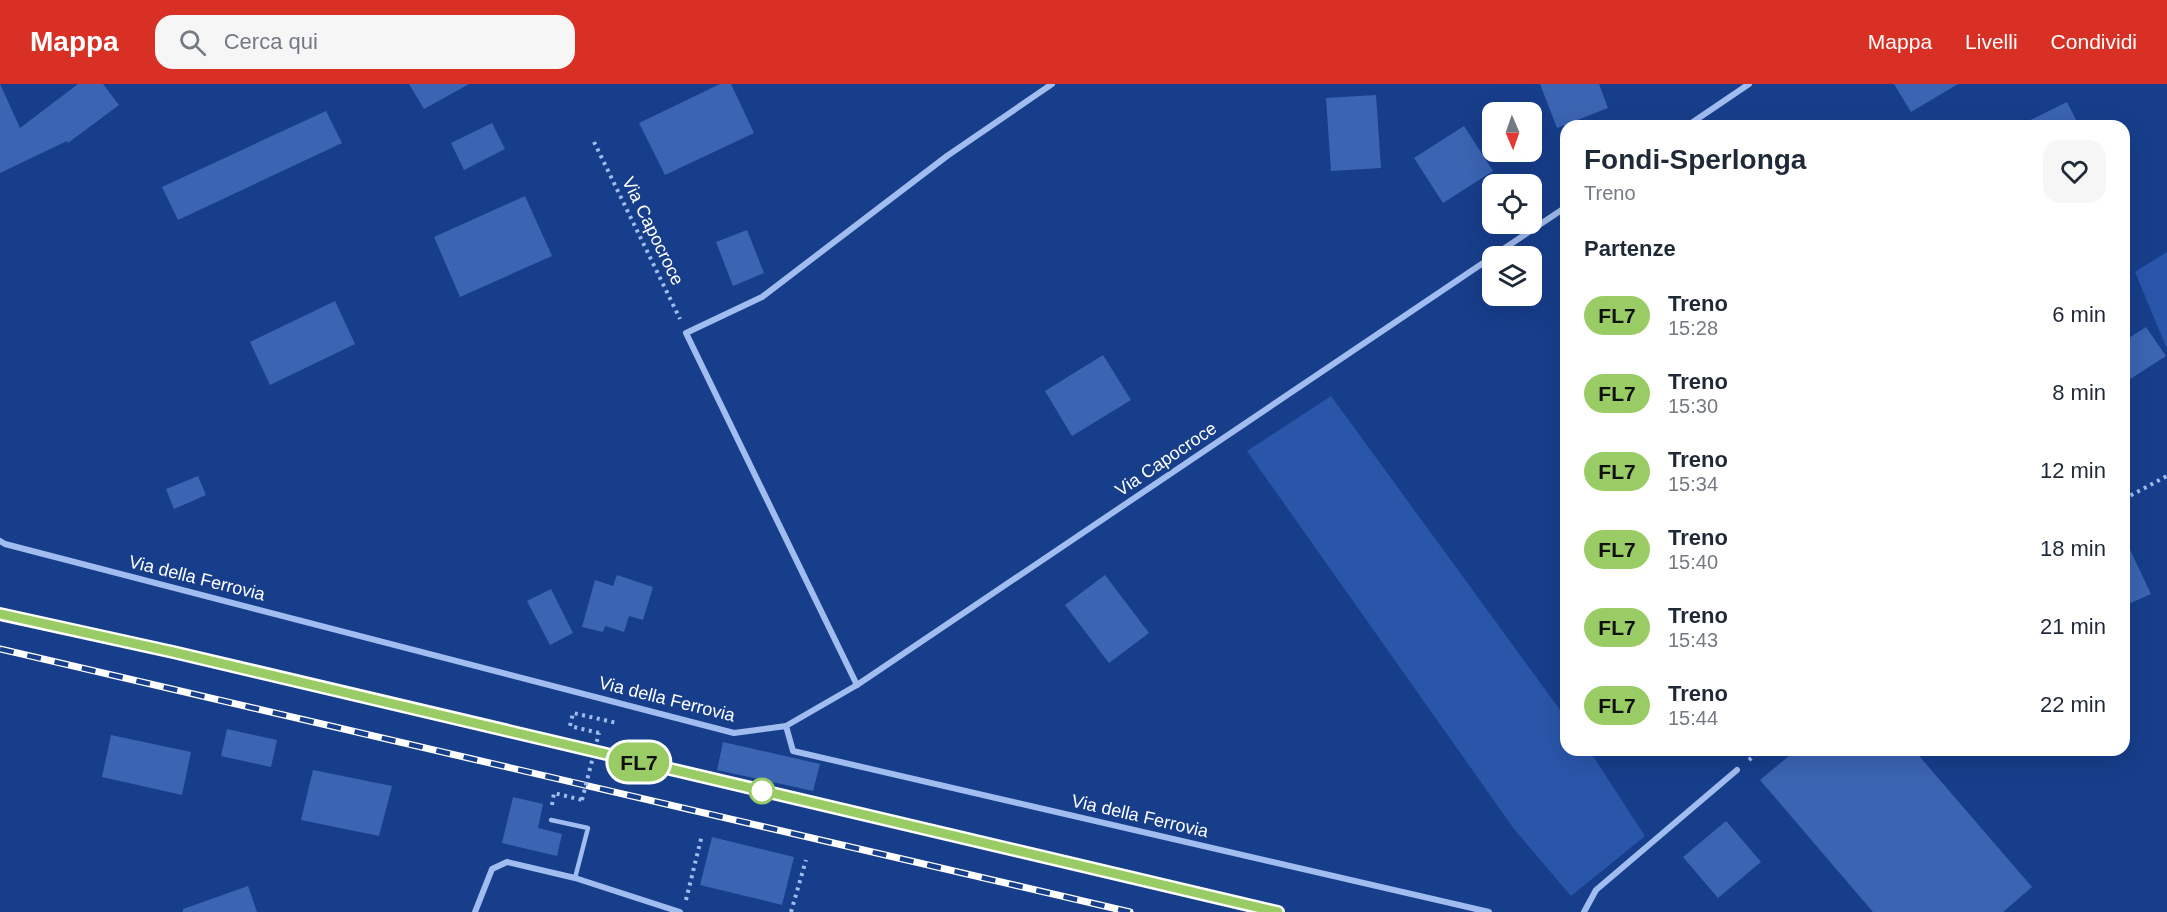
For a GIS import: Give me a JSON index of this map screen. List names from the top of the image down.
{
  "streets": {
    "street": ["Via Capocroce", "Via della Ferrovia"]
  },
  "crossings": [
    ["Via Capocroce", "Via della Ferrovia"]
  ],
  "north": "bottom",
  "page": {
    "header": "Mappa",
    "search": "Cerca qui",
    "nav": ["Mappa", "Livelli", "Condividi"],
    "on_map": "FL7",
    "heading": [
      ["Fondi-Sperlonga", "Treno"],
      "Partenze"
    ],
    "list": [
      {
        "mark": "FL7",
        "name": "Treno",
        "note": "15:28",
        "value": "6 min"
      },
      {
        "mark": "FL7",
        "name": "Treno",
        "note": "15:30",
        "value": "8 min"
      },
      {
        "mark": "FL7",
        "name": "Treno",
        "note": "15:34",
        "value": "12 min"
      },
      {
        "mark": "FL7",
        "name": "Treno",
        "note": "15:40",
        "value": "18 min"
      },
      {
        "mark": "FL7",
        "name": "Treno",
        "note": "15:43",
        "value": "21 min"
      },
      {
        "mark": "FL7",
        "name": "Treno",
        "note": "15:44",
        "value": "22 min"
      }
    ]
  }
}
